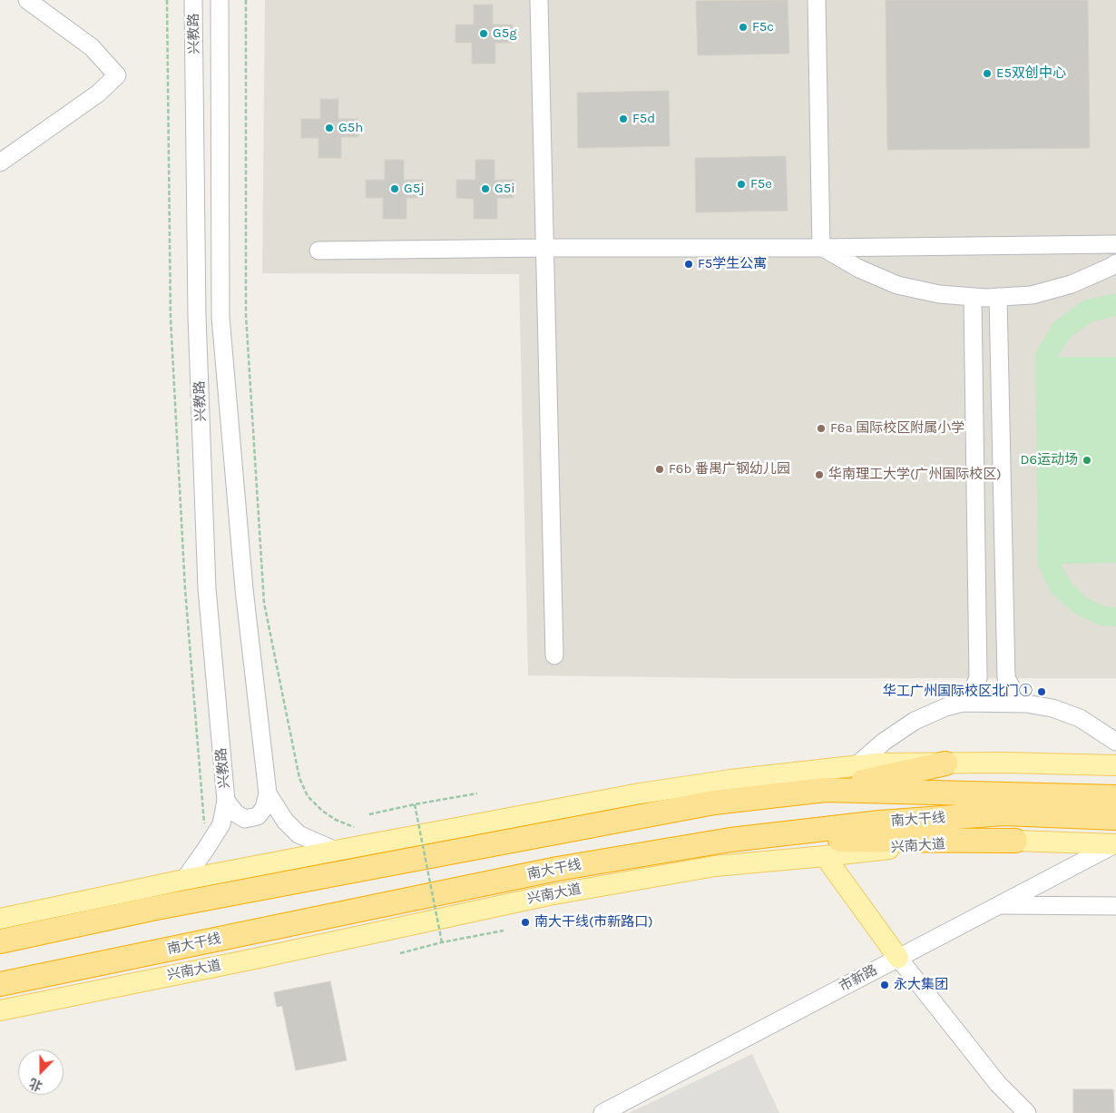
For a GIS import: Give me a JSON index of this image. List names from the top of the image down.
{
  "streets": {
    "highway": ["南大干线"],
    "main road": ["兴南大道"],
    "street": ["兴教路", "市新路"]
  },
  "crossings": [
    ["兴南大道", "市新路"]
  ],
  "places": [
    "F5c",
    "G5g",
    "E5双创中心",
    "F5d",
    "G5h",
    "F5e",
    "G5j",
    "G5i",
    "F5学生公寓",
    "F6a 国际校区附属小学",
    "D6运动场",
    "F6b 番禺广钢幼儿园",
    "华南理工大学(广州国际校区)",
    "华工广州国际校区北门①",
    "南大干线(市新路口)",
    "永大集团"
  ],
  "north": "bottom"
}
